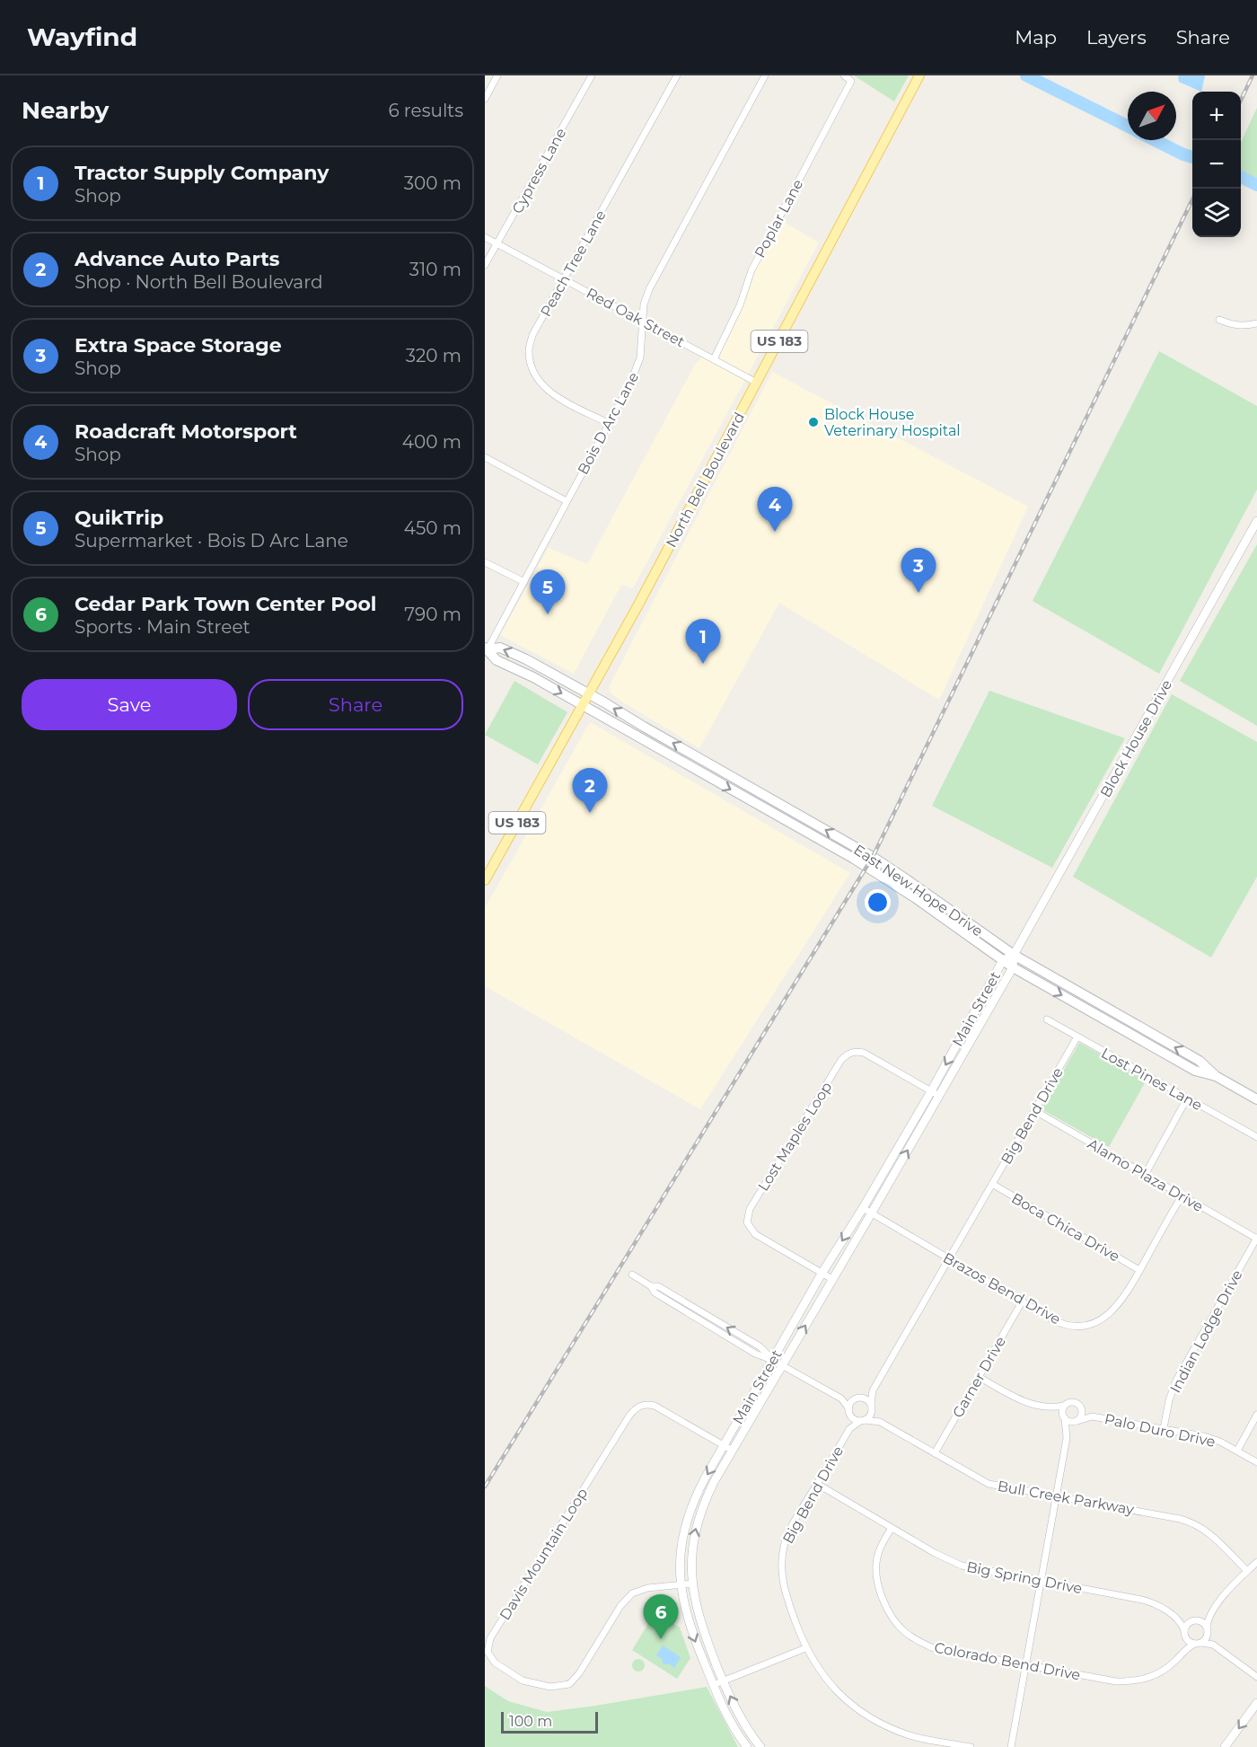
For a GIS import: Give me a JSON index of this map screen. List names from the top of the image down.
{
  "streets": {
    "main road": ["US 183", "North Bell Boulevard", "East New Hope Drive"],
    "street": [
      "Cypress Lane",
      "Poplar Lane",
      "Peach Tree Lane",
      "Red Oak Street",
      "Bois D Arc Lane",
      "Block House Drive",
      "Main Street",
      "Lost Pines Lane",
      "Big Bend Drive",
      "Lost Maples Loop",
      "Alamo Plaza Drive",
      "Boca Chica Drive",
      "Brazos Bend Drive",
      "Indian Lodge Drive",
      "Garner Drive",
      "Palo Duro Drive",
      "Bull Creek Parkway",
      "Davis Mountain Loop",
      "Big Spring Drive",
      "Colorado Bend Drive"
    ]
  },
  "crossings": [
    ["Cypress Lane", "Red Oak Street"],
    ["Poplar Lane", "Red Oak Street"],
    ["Peach Tree Lane", "Red Oak Street"],
    ["Peach Tree Lane", "Bois D Arc Lane"],
    ["Red Oak Street", "Bois D Arc Lane"],
    ["Red Oak Street", "North Bell Boulevard"],
    ["Bois D Arc Lane", "East New Hope Drive"],
    ["North Bell Boulevard", "East New Hope Drive"],
    ["Block House Drive", "East New Hope Drive"],
    ["Block House Drive", "Main Street"],
    ["East New Hope Drive", "Main Street"],
    ["Main Street", "Lost Maples Loop"],
    ["Main Street", "Brazos Bend Drive"],
    ["Main Street", "Davis Mountain Loop"],
    ["Lost Pines Lane", "Big Bend Drive"],
    ["Big Bend Drive", "Alamo Plaza Drive"],
    ["Big Bend Drive", "Boca Chica Drive"],
    ["Big Bend Drive", "Brazos Bend Drive"],
    ["Big Bend Drive", "Bull Creek Parkway"],
    ["Big Bend Drive", "Big Spring Drive"],
    ["Alamo Plaza Drive", "Brazos Bend Drive"],
    ["Alamo Plaza Drive", "Indian Lodge Drive"],
    ["Boca Chica Drive", "Brazos Bend Drive"],
    ["Brazos Bend Drive", "Garner Drive"],
    ["Indian Lodge Drive", "Palo Duro Drive"],
    ["Garner Drive", "Bull Creek Parkway"],
    ["Big Spring Drive", "Colorado Bend Drive"]
  ],
  "places": ["Block House Veterinary Hospital"],
  "scale_bar": "100 m",
  "north": "top right",
  "page": {
    "header": "Wayfind",
    "nav": ["Map", "Layers", "Share"],
    "heading": ["Nearby", "6 results"],
    "map_buttons": ["+", "−"],
    "list": [
      {
        "mark": "1",
        "name": "Tractor Supply Company",
        "note": "Shop",
        "value": "300 m"
      },
      {
        "mark": "2",
        "name": "Advance Auto Parts",
        "note": "Shop · North Bell Boulevard",
        "value": "310 m"
      },
      {
        "mark": "3",
        "name": "Extra Space Storage",
        "note": "Shop",
        "value": "320 m"
      },
      {
        "mark": "4",
        "name": "Roadcraft Motorsport",
        "note": "Shop",
        "value": "400 m"
      },
      {
        "mark": "5",
        "name": "QuikTrip",
        "note": "Supermarket · Bois D Arc Lane",
        "value": "450 m"
      },
      {
        "mark": "6",
        "name": "Cedar Park Town Center Pool",
        "note": "Sports · Main Street",
        "value": "790 m"
      }
    ],
    "pins": [
      "4",
      "3",
      "5",
      "1",
      "2",
      "6"
    ],
    "buttons": ["Save", "Share"],
    "scale": "100 m"
  }
}
